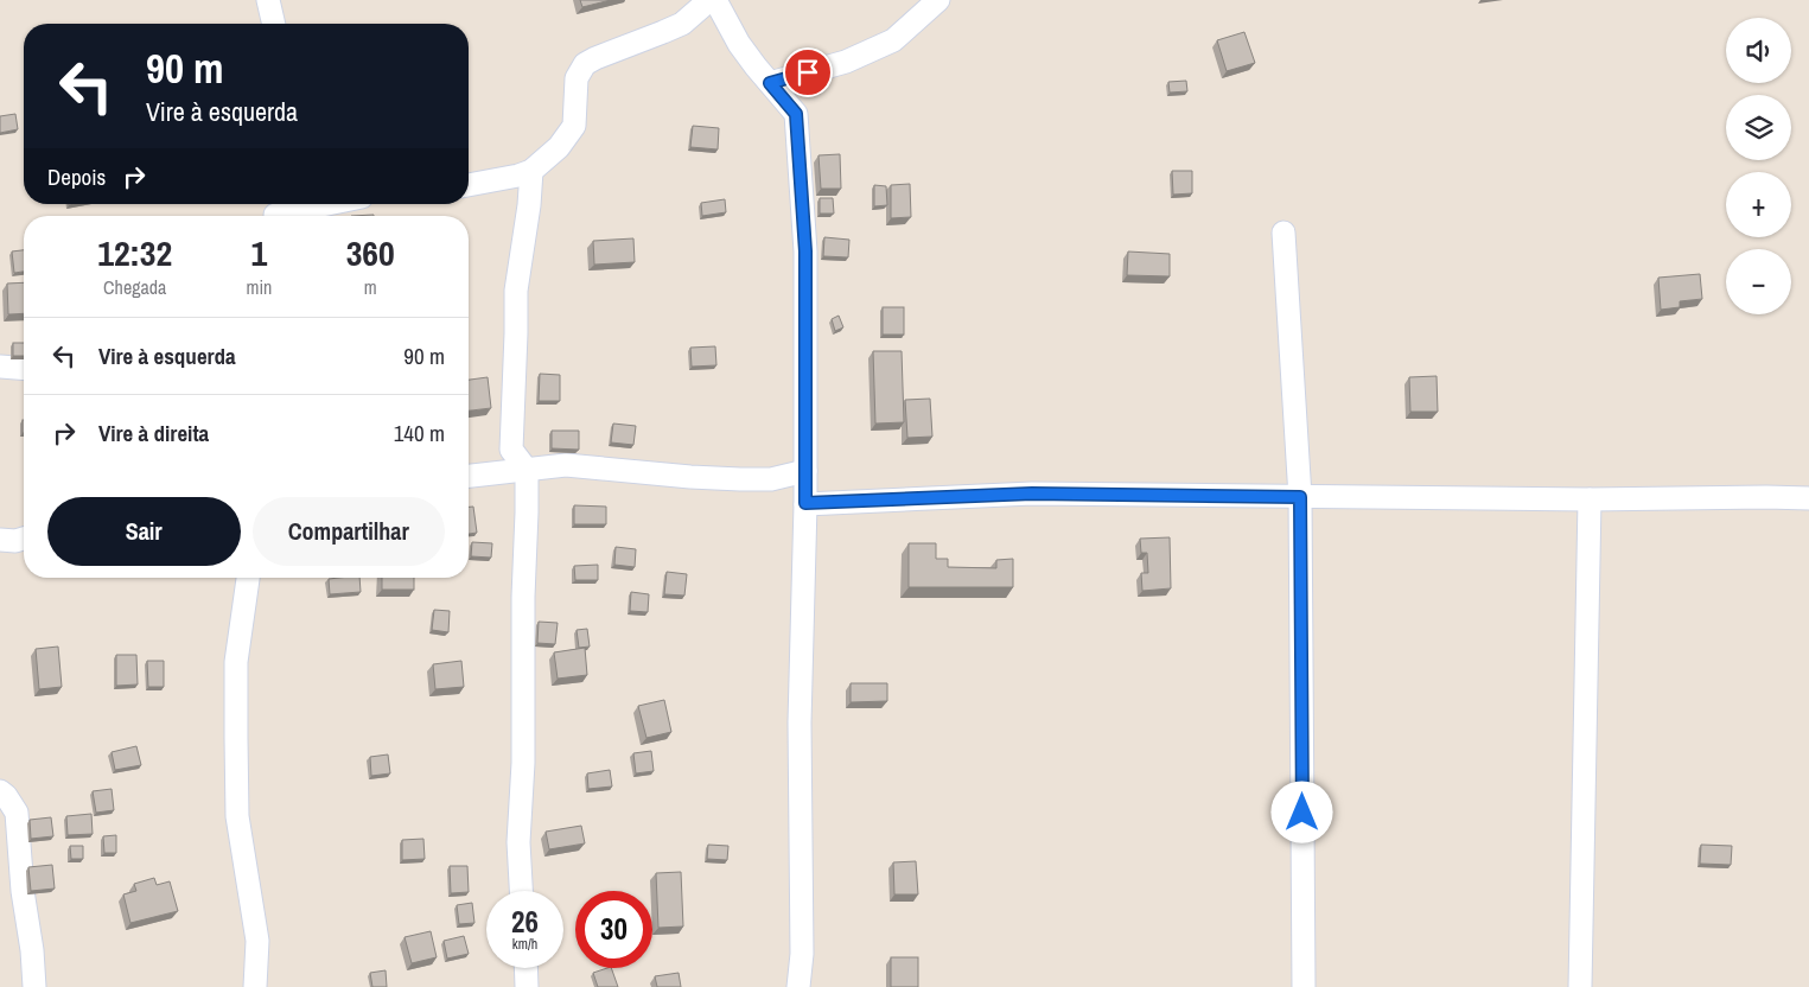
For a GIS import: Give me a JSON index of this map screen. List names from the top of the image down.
{
  "page": {
    "map_buttons": ["+", "−"],
    "turn": ["90 m", "Vire à esquerda"],
    "then": "Depois",
    "eta": [
      "12:32",
      "Chegada",
      "1",
      "min",
      "360",
      "m"
    ],
    "list": [
      {
        "name": "Vire à esquerda",
        "value": "90 m"
      },
      {
        "name": "Vire à direita",
        "value": "140 m"
      }
    ],
    "buttons": ["Sair", "Compartilhar"],
    "speed": "26 km/h",
    "limit": "30"
  }
}
